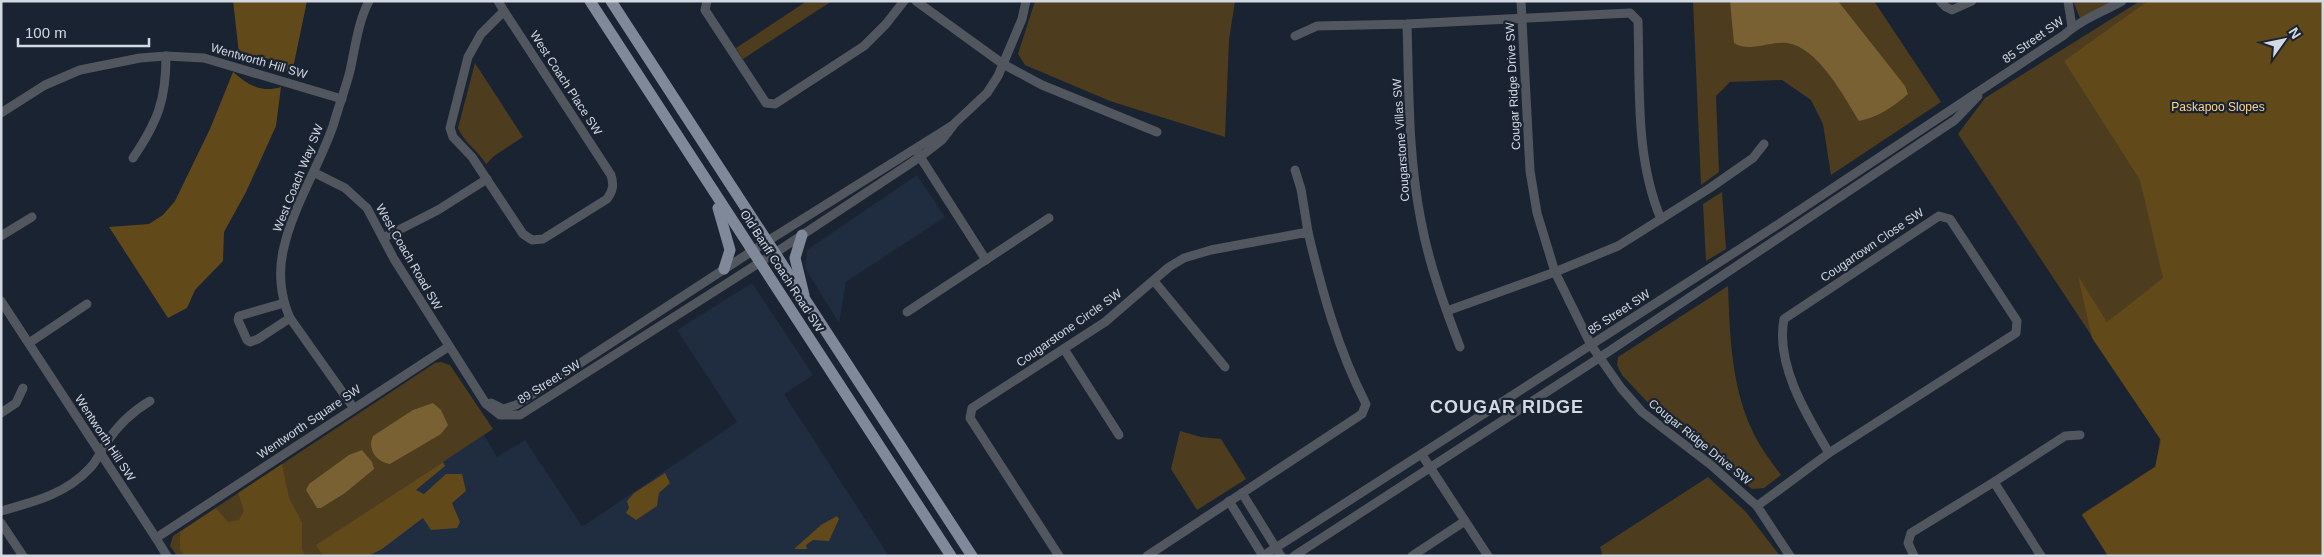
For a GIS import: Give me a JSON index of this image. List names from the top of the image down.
{
  "streets": {
    "main road": ["Old Banff Coach Road SW"],
    "street": [
      "85 Street SW",
      "Wentworth Hill SW",
      "West Coach Place SW",
      "Cougar Ridge Drive SW",
      "Cougarstone Villas SW",
      "West Coach Way SW",
      "Cougartown Close SW",
      "West Coach Road SW",
      "Cougarstone Circle SW",
      "89 Street SW",
      "Wentworth Square SW"
    ]
  },
  "crossings": [
    ["85 Street SW", "Cougar Ridge Drive SW"],
    ["Wentworth Hill SW", "West Coach Way SW"],
    ["Wentworth Hill SW", "Wentworth Square SW"],
    ["Cougar Ridge Drive SW", "Cougartown Close SW"],
    ["West Coach Way SW", "West Coach Road SW"],
    ["West Coach Way SW", "Wentworth Square SW"],
    ["West Coach Road SW", "Wentworth Square SW"],
    ["Old Banff Coach Road SW", "89 Street SW"]
  ],
  "districts": ["COUGAR RIDGE"],
  "parks": ["Paskapoo Slopes"],
  "scale_bar": "100 m",
  "north": "top right"
}
